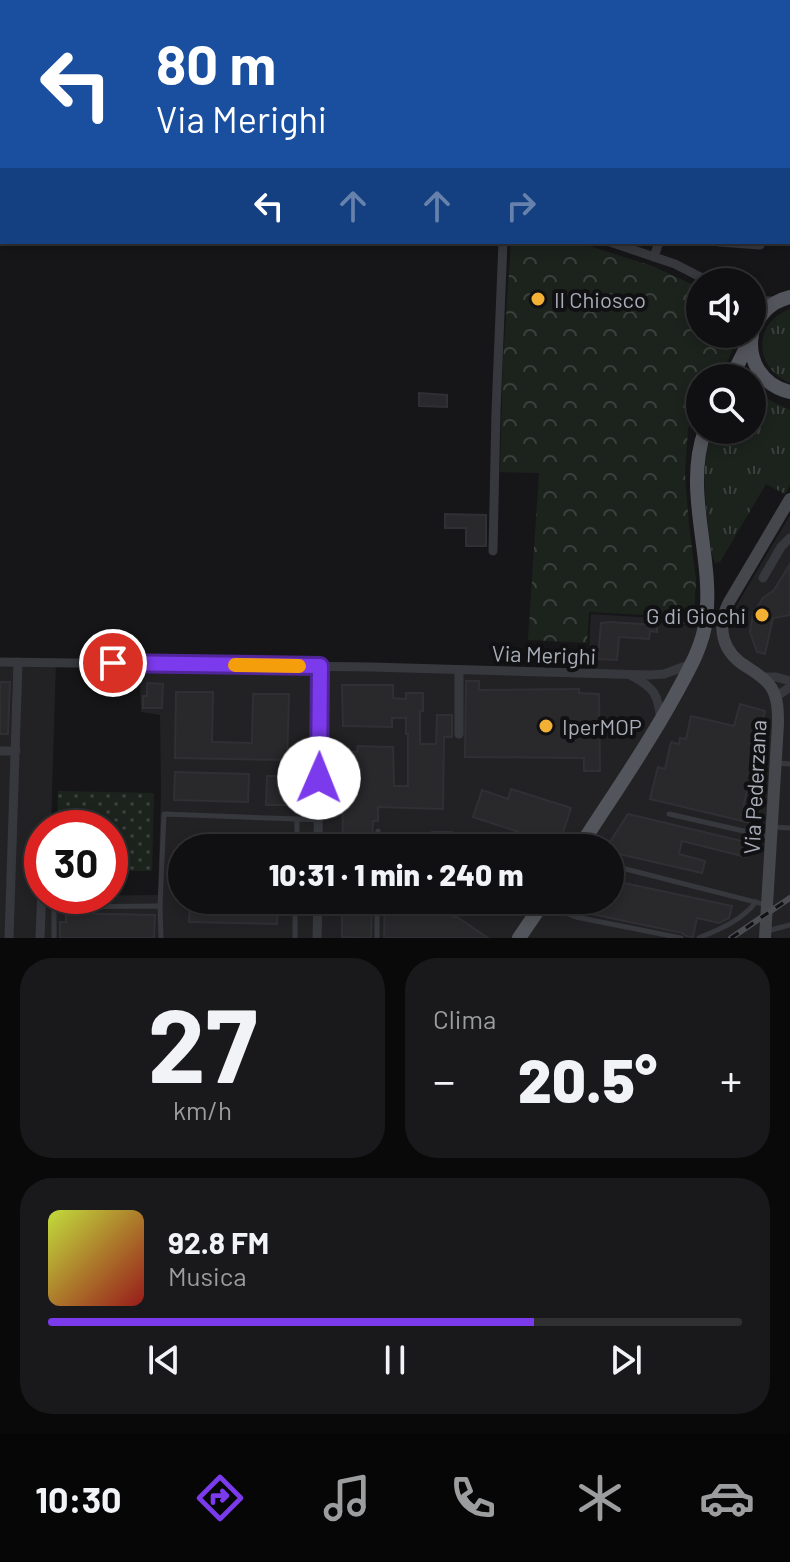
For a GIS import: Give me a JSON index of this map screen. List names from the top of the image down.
{
  "streets": {
    "main road": ["Via Pederzana"],
    "street": ["Via Merighi"]
  },
  "places": ["Il Chiosco", "G di Giochi", "IperMOP"],
  "page": {
    "turn": ["80 m", "Via Merighi"],
    "limit": "30",
    "trip": "10:31 · 1 min · 240 m",
    "tile": [
      ["27", "km/h"],
      "Clima"
    ],
    "heat": ["−", "20.5°", "+"],
    "song": ["92.8 FM", "Musica"],
    "tabs": "10:30"
  }
}
